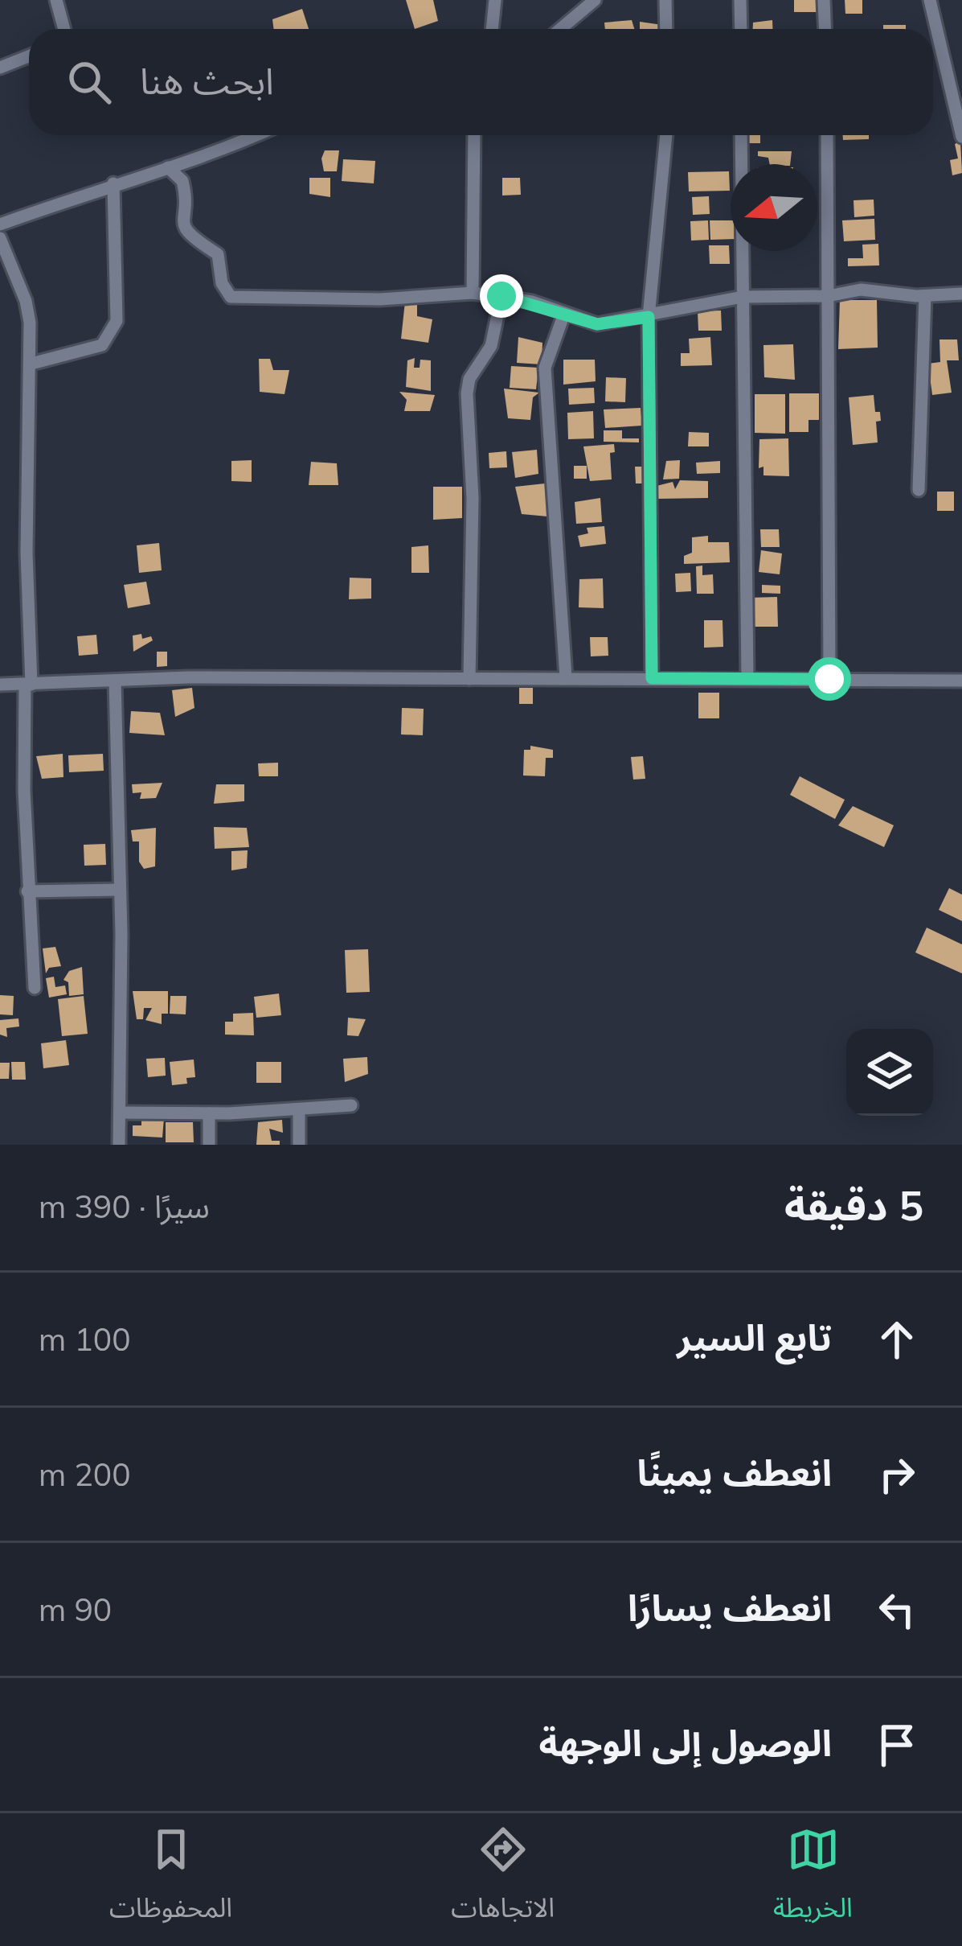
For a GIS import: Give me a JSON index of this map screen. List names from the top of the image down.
{
  "north": "left",
  "page": {
    "search": "ابحث هنا",
    "heading": ["5 دقيقة", "سيرًا · 390 m"],
    "list": [
      ["تابع السير", "100 m"],
      ["انعطف يمينًا", "200 m"],
      ["انعطف يسارًا", "90 m"],
      "الوصول إلى الوجهة"
    ],
    "nav": ["الخريطة", "الاتجاهات", "المحفوظات"]
  }
}
